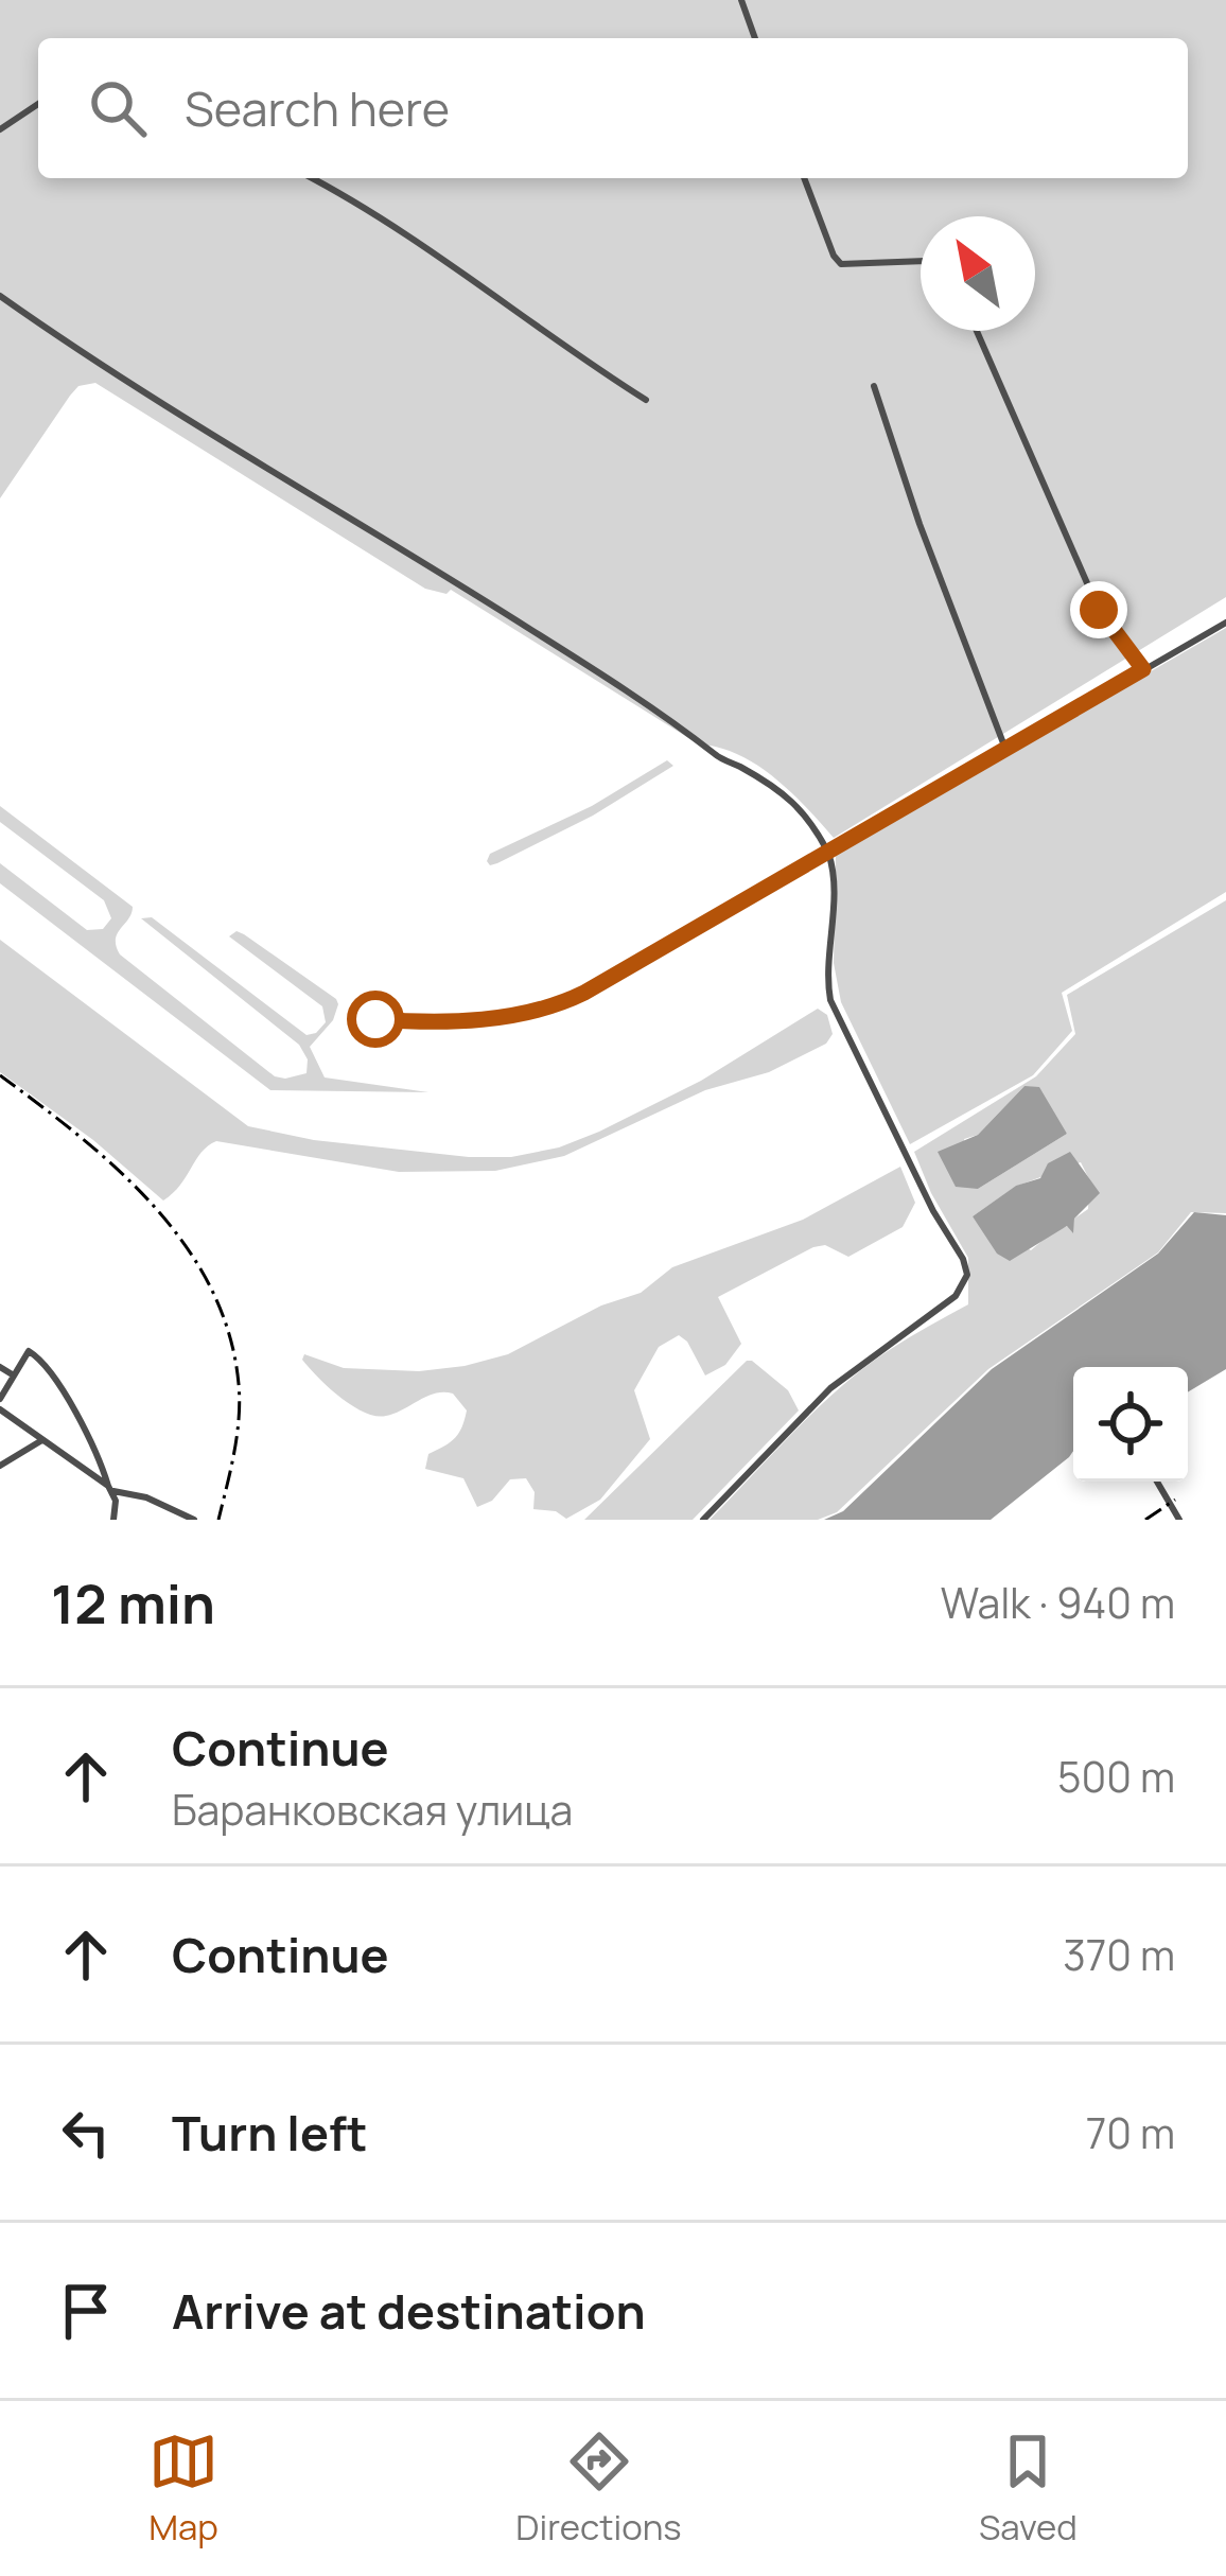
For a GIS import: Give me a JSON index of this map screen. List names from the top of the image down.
{
  "north": "top left",
  "page": {
    "search": "Search here",
    "heading": ["12 min", "Walk · 940 m"],
    "list": [
      ["Continue", "Баранковская улица", "500 m"],
      ["Continue", "370 m"],
      ["Turn left", "70 m"],
      "Arrive at destination"
    ],
    "nav": ["Map", "Directions", "Saved"]
  }
}
